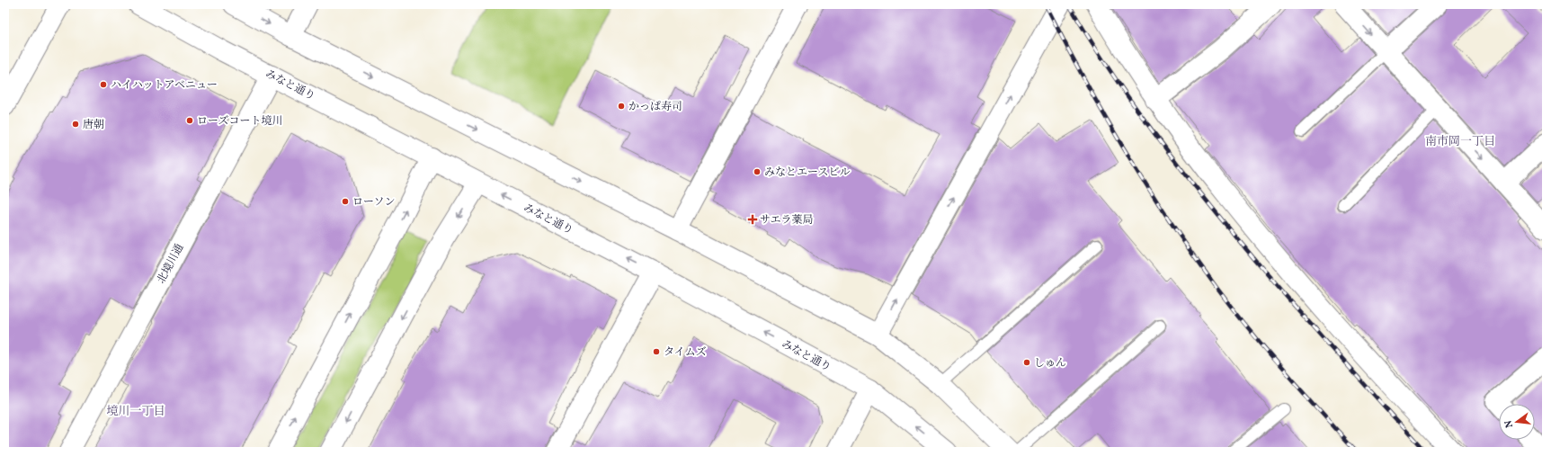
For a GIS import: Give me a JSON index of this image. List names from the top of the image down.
{
  "streets": {
    "main road": ["みなと通り", "北境川通"]
  },
  "crossings": [
    ["みなと通り", "北境川通"]
  ],
  "districts": ["南市岡一丁目", "境川一丁目"],
  "places": {
    "other": [
      "ハイハットアベニュー",
      "かっぱ寿司",
      "ローズコート境川",
      "唐朝",
      "みなとエースビル",
      "ローソン",
      "タイムズ",
      "しゅん"
    ],
    "health": ["サエラ薬局"]
  },
  "north": "left"
}
